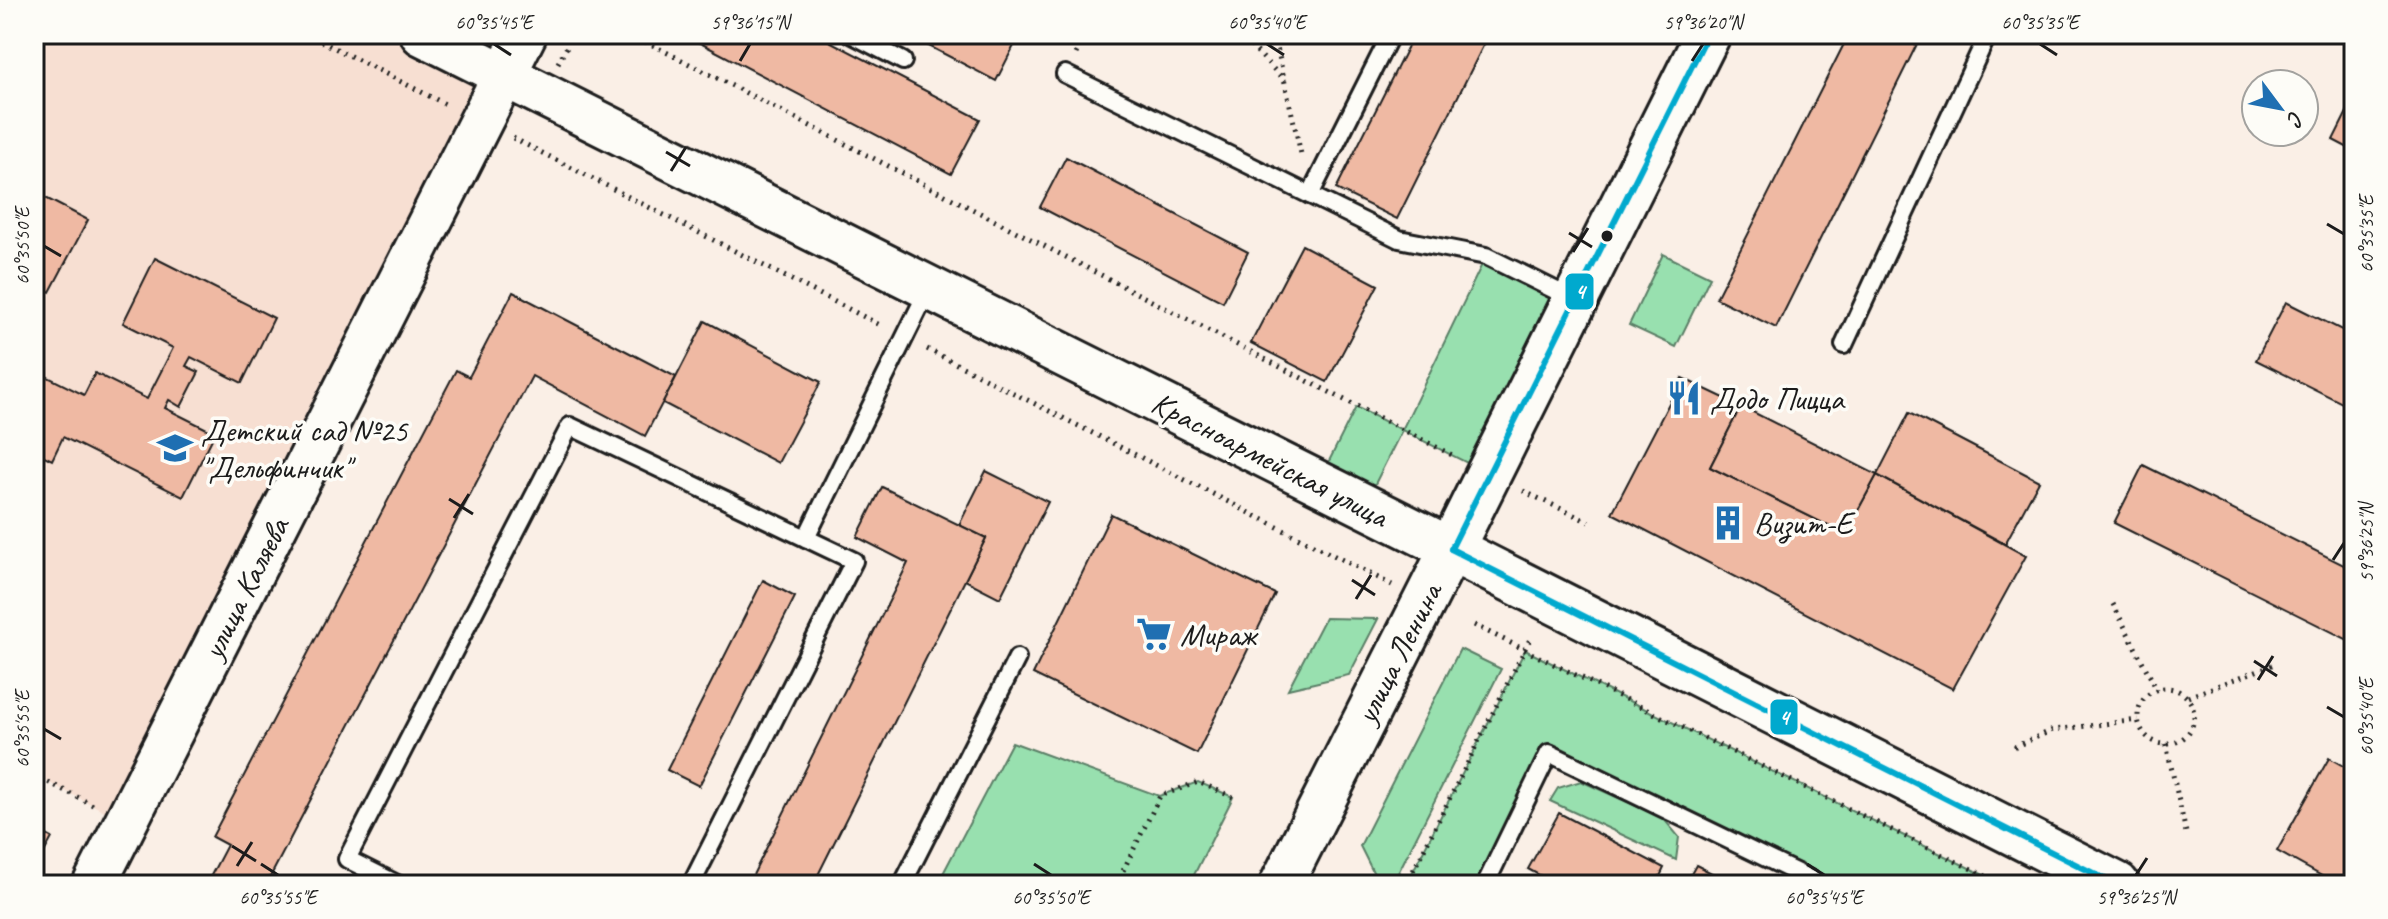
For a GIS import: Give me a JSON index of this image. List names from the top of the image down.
{
  "streets": {
    "main road": ["Красноармейская улица", "улица Ленина"],
    "street": ["улица Каляева"]
  },
  "crossings": [
    ["Красноармейская улица", "улица Каляева"],
    ["Красноармейская улица", "улица Ленина"]
  ],
  "places": {
    "restaurant": ["Додо Пицца"],
    "school or university": ["Детский сад №25 \"Дельфинчик\""],
    "building": ["Визит-Е"],
    "supermarket": ["Мираж"]
  },
  "lines": ["transit line 4"],
  "north": "bottom right",
  "coordinates": [
    "60°35'45\"E",
    "59°36'15\"N",
    "60°35'40\"E",
    "59°36'20\"N",
    "60°35'35\"E",
    "60°35'50\"E",
    "59°36'25\"N",
    "60°35'55\"E"
  ]
}
